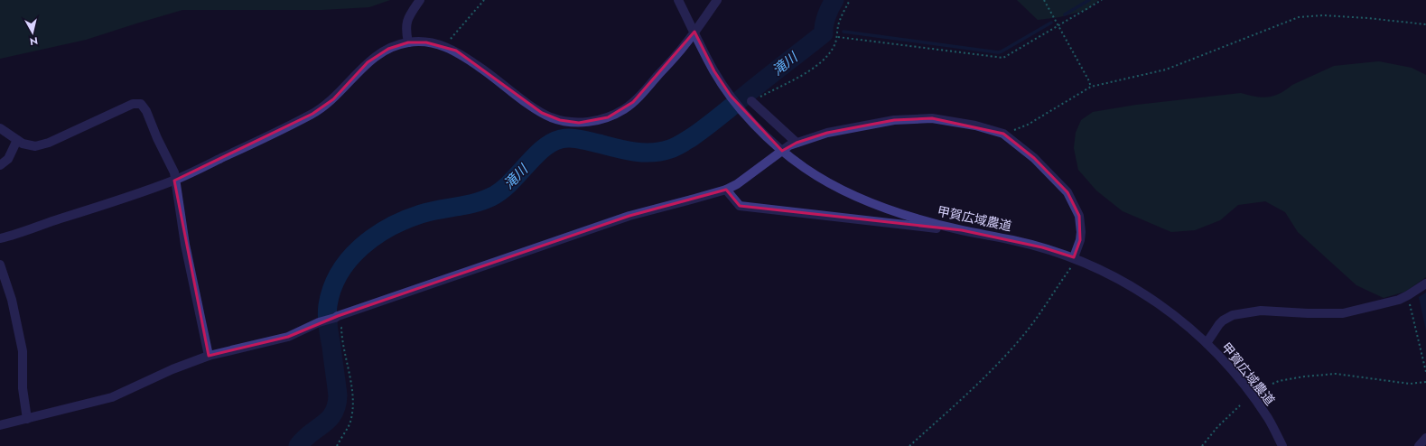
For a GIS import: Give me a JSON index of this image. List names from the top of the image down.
{
  "streets": {
    "street": ["甲賀広域農道"]
  },
  "water": ["滝川"],
  "north": "bottom"
}
